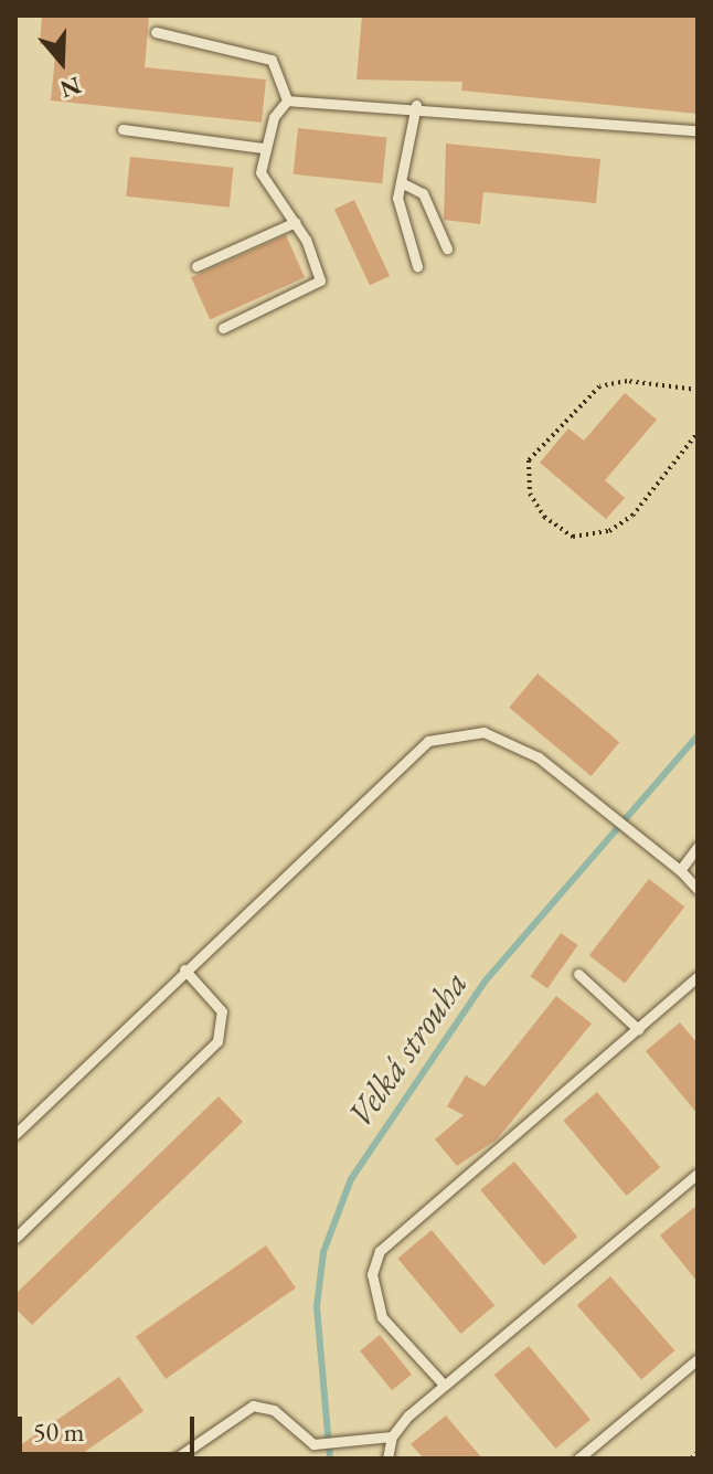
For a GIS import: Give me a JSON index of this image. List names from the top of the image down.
{
  "water": ["Velká strouha"],
  "scale_bar": "50 m",
  "north": "bottom"
}
